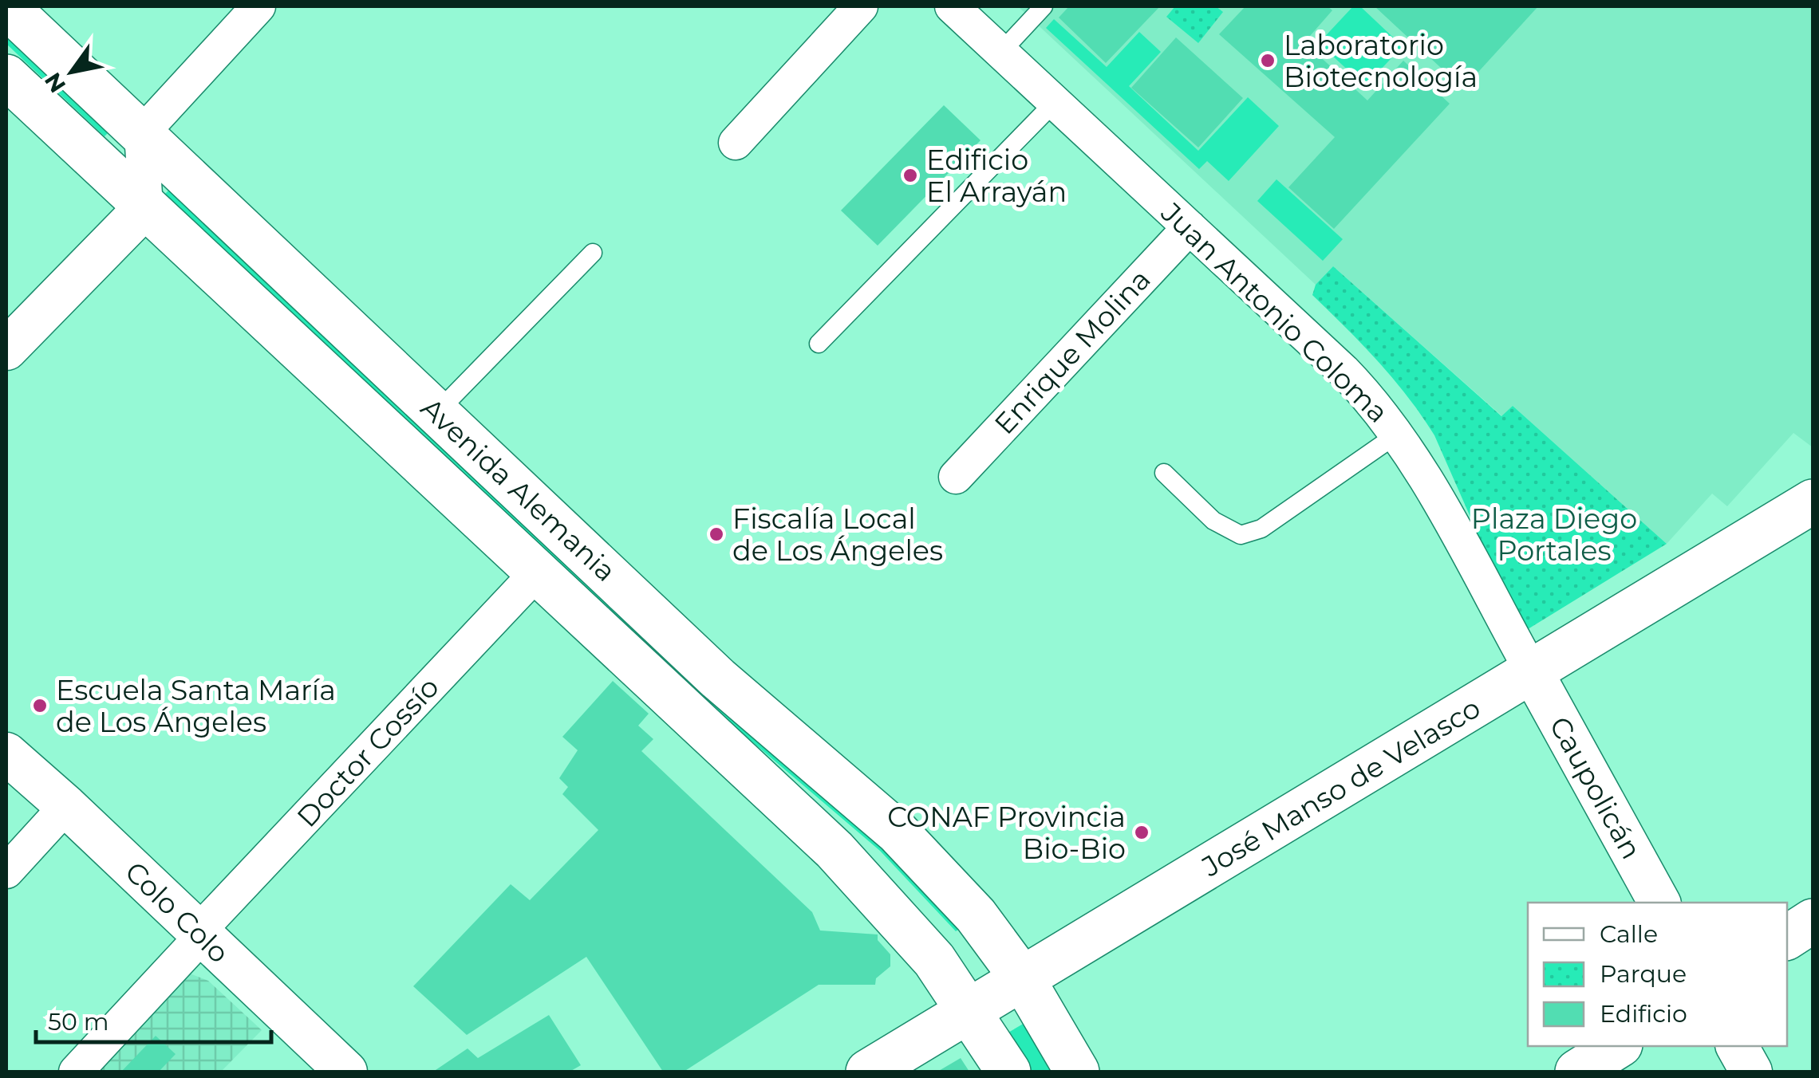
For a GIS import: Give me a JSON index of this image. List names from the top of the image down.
{
  "streets": {
    "main road": ["Avenida Alemania", "José Manso de Velasco"],
    "street": [
      "Juan Antonio Coloma",
      "Enrique Molina",
      "Doctor Cossío",
      "Caupolicán",
      "Colo Colo"
    ]
  },
  "crossings": [
    ["Juan Antonio Coloma", "Enrique Molina"],
    ["Juan Antonio Coloma", "José Manso de Velasco"],
    ["Juan Antonio Coloma", "Caupolicán"],
    ["Avenida Alemania", "Doctor Cossío"],
    ["Avenida Alemania", "José Manso de Velasco"],
    ["Doctor Cossío", "Colo Colo"],
    ["José Manso de Velasco", "Caupolicán"]
  ],
  "parks": ["Plaza Diego Portales"],
  "places": [
    "Laboratorio Biotecnología",
    "Edificio El Arrayán",
    "Fiscalía Local de Los Ángeles",
    "Escuela Santa María de Los Ángeles",
    "CONAF Provincia Bio-Bio"
  ],
  "legend": ["Calle", "Parque", "Edificio"],
  "scale_bar": "50 m",
  "north": "bottom left"
}
